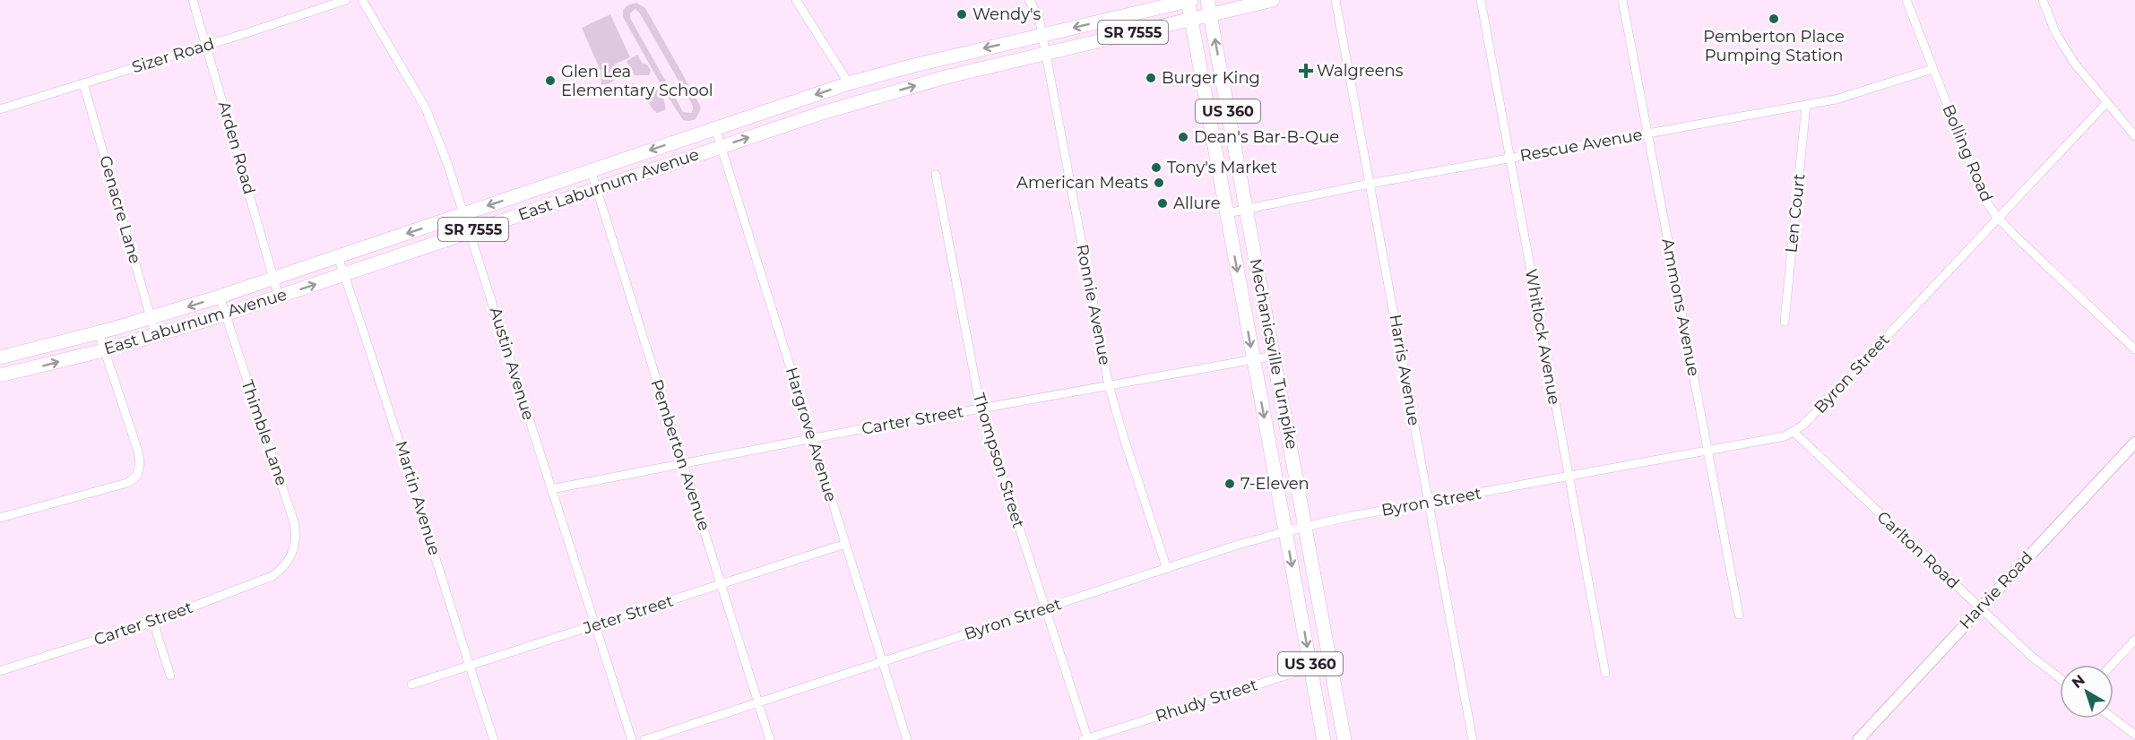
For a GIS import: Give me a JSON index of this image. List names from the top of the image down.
{
  "streets": {
    "main road": [
      "SR 7555",
      "US 360",
      "East Laburnum Avenue",
      "Mechanicsville Turnpike"
    ],
    "street": [
      "Sizer Road",
      "Rescue Avenue",
      "Arden Road",
      "Bolling Road",
      "Genacre Lane",
      "Len Court",
      "Ronnie Avenue",
      "Ammons Avenue",
      "Whitlock Avenue",
      "Austin Avenue",
      "Harris Avenue",
      "Byron Street",
      "Carter Street",
      "Thimble Lane",
      "Hargrove Avenue",
      "Pemberton Avenue",
      "Thompson Street",
      "Martin Avenue",
      "Carlton Road",
      "Harvie Road",
      "Jeter Street",
      "Rhudy Street"
    ]
  },
  "crossings": [
    ["Sizer Road", "Arden Road"],
    ["Sizer Road", "Genacre Lane"],
    ["Rescue Avenue", "Bolling Road"],
    ["Rescue Avenue", "Len Court"],
    ["Rescue Avenue", "Ammons Avenue"],
    ["Rescue Avenue", "Whitlock Avenue"],
    ["Rescue Avenue", "Mechanicsville Turnpike"],
    ["Rescue Avenue", "Harris Avenue"],
    ["Arden Road", "East Laburnum Avenue"],
    ["Bolling Road", "Byron Street"],
    ["East Laburnum Avenue", "Genacre Lane"],
    ["East Laburnum Avenue", "Ronnie Avenue"],
    ["East Laburnum Avenue", "Mechanicsville Turnpike"],
    ["East Laburnum Avenue", "Austin Avenue"],
    ["East Laburnum Avenue", "Thimble Lane"],
    ["East Laburnum Avenue", "Hargrove Avenue"],
    ["East Laburnum Avenue", "Pemberton Avenue"],
    ["East Laburnum Avenue", "Martin Avenue"],
    ["Ronnie Avenue", "Byron Street"],
    ["Ronnie Avenue", "Carter Street"],
    ["Ammons Avenue", "Byron Street"],
    ["Whitlock Avenue", "Byron Street"],
    ["Mechanicsville Turnpike", "Byron Street"],
    ["Mechanicsville Turnpike", "Carter Street"],
    ["Mechanicsville Turnpike", "Rhudy Street"],
    ["Austin Avenue", "Carter Street"],
    ["Austin Avenue", "Jeter Street"],
    ["Harris Avenue", "Byron Street"],
    ["Byron Street", "Hargrove Avenue"],
    ["Byron Street", "Pemberton Avenue"],
    ["Byron Street", "Thompson Street"],
    ["Byron Street", "Carlton Road"],
    ["Carter Street", "Thimble Lane"],
    ["Carter Street", "Hargrove Avenue"],
    ["Carter Street", "Pemberton Avenue"],
    ["Carter Street", "Thompson Street"],
    ["Hargrove Avenue", "Jeter Street"],
    ["Pemberton Avenue", "Jeter Street"],
    ["Thompson Street", "Rhudy Street"],
    ["Martin Avenue", "Jeter Street"],
    ["Carlton Road", "Harvie Road"]
  ],
  "places": {
    "other": [
      "Wendy's",
      "Pemberton Place Pumping Station",
      "Burger King",
      "Glen Lea Elementary School",
      "Dean's Bar-B-Que",
      "Tony's Market",
      "American Meats",
      "Allure",
      "7-Eleven"
    ],
    "health": ["Walgreens"]
  },
  "north": "top left"
}
